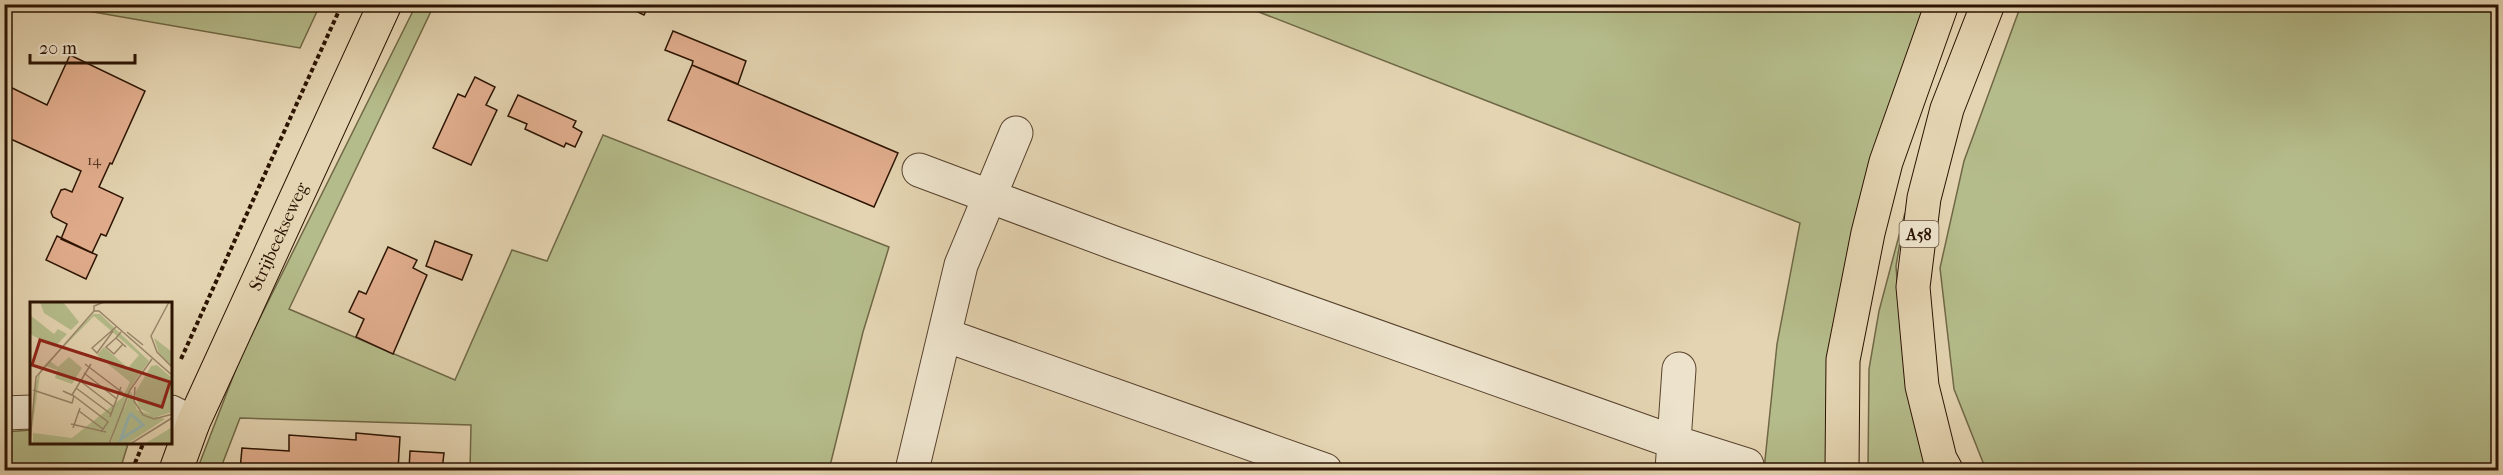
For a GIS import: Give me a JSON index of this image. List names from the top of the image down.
{
  "streets": {
    "main road": ["A58", "Strijbeekseweg"]
  },
  "house_numbers": ["14"],
  "scale_bar": "20 m"
}
